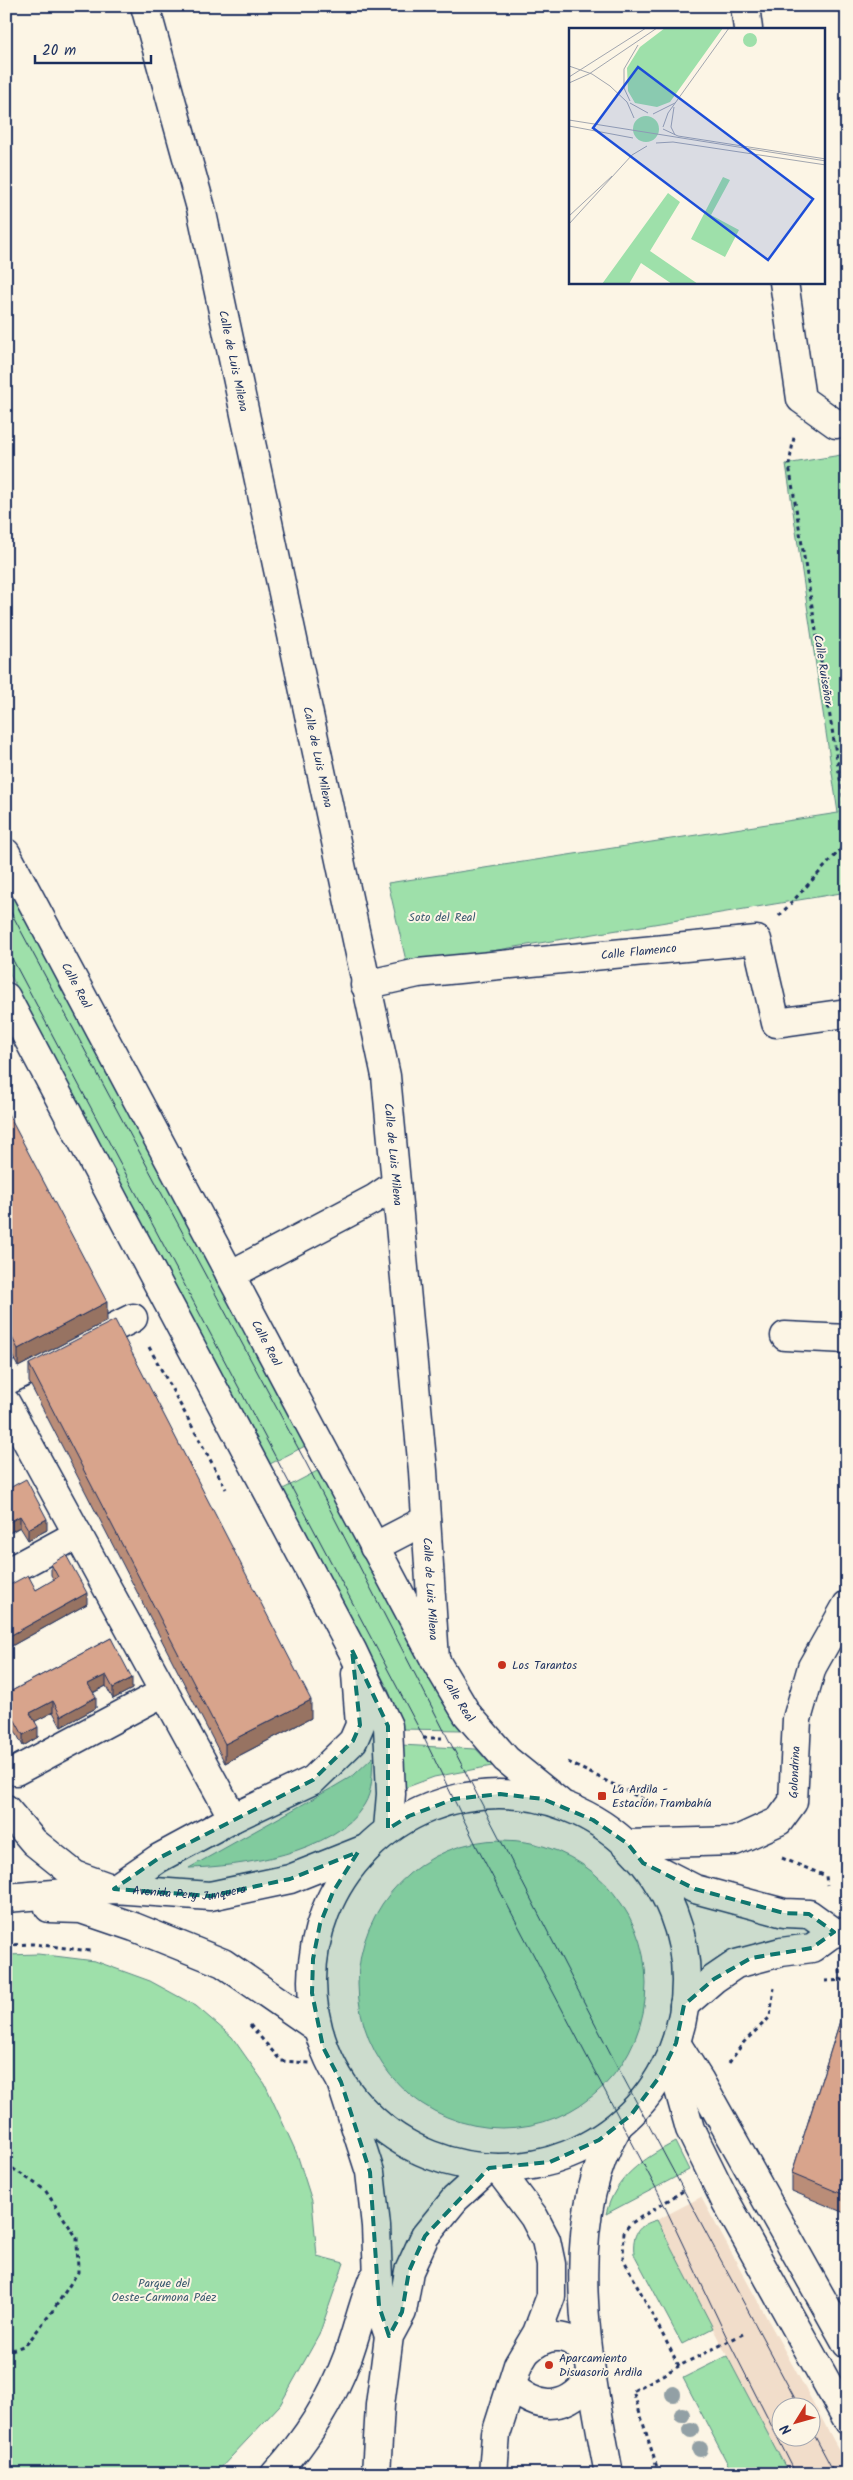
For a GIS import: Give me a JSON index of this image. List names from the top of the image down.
{
  "streets": {
    "main road": [
      "Calle de Luis Milena",
      "Calle Flamenco",
      "Calle Real",
      "Golondrina",
      "Avenida Pery Junquera"
    ],
    "path": ["Calle Ruiseñor"]
  },
  "crossings": [
    ["Calle de Luis Milena", "Calle Flamenco"],
    ["Calle de Luis Milena", "Calle Real"],
    ["Calle Ruiseñor", "Calle Flamenco"]
  ],
  "parks": ["Soto del Real", "Parque del Oeste-Carmona Páez"],
  "places": {
    "other": ["Los Tarantos", "Aparcamiento Disuasorio Ardila"],
    "transit": ["La Ardila - Estación Trambahía"]
  },
  "scale_bar": "20 m",
  "north": "bottom left"
}
